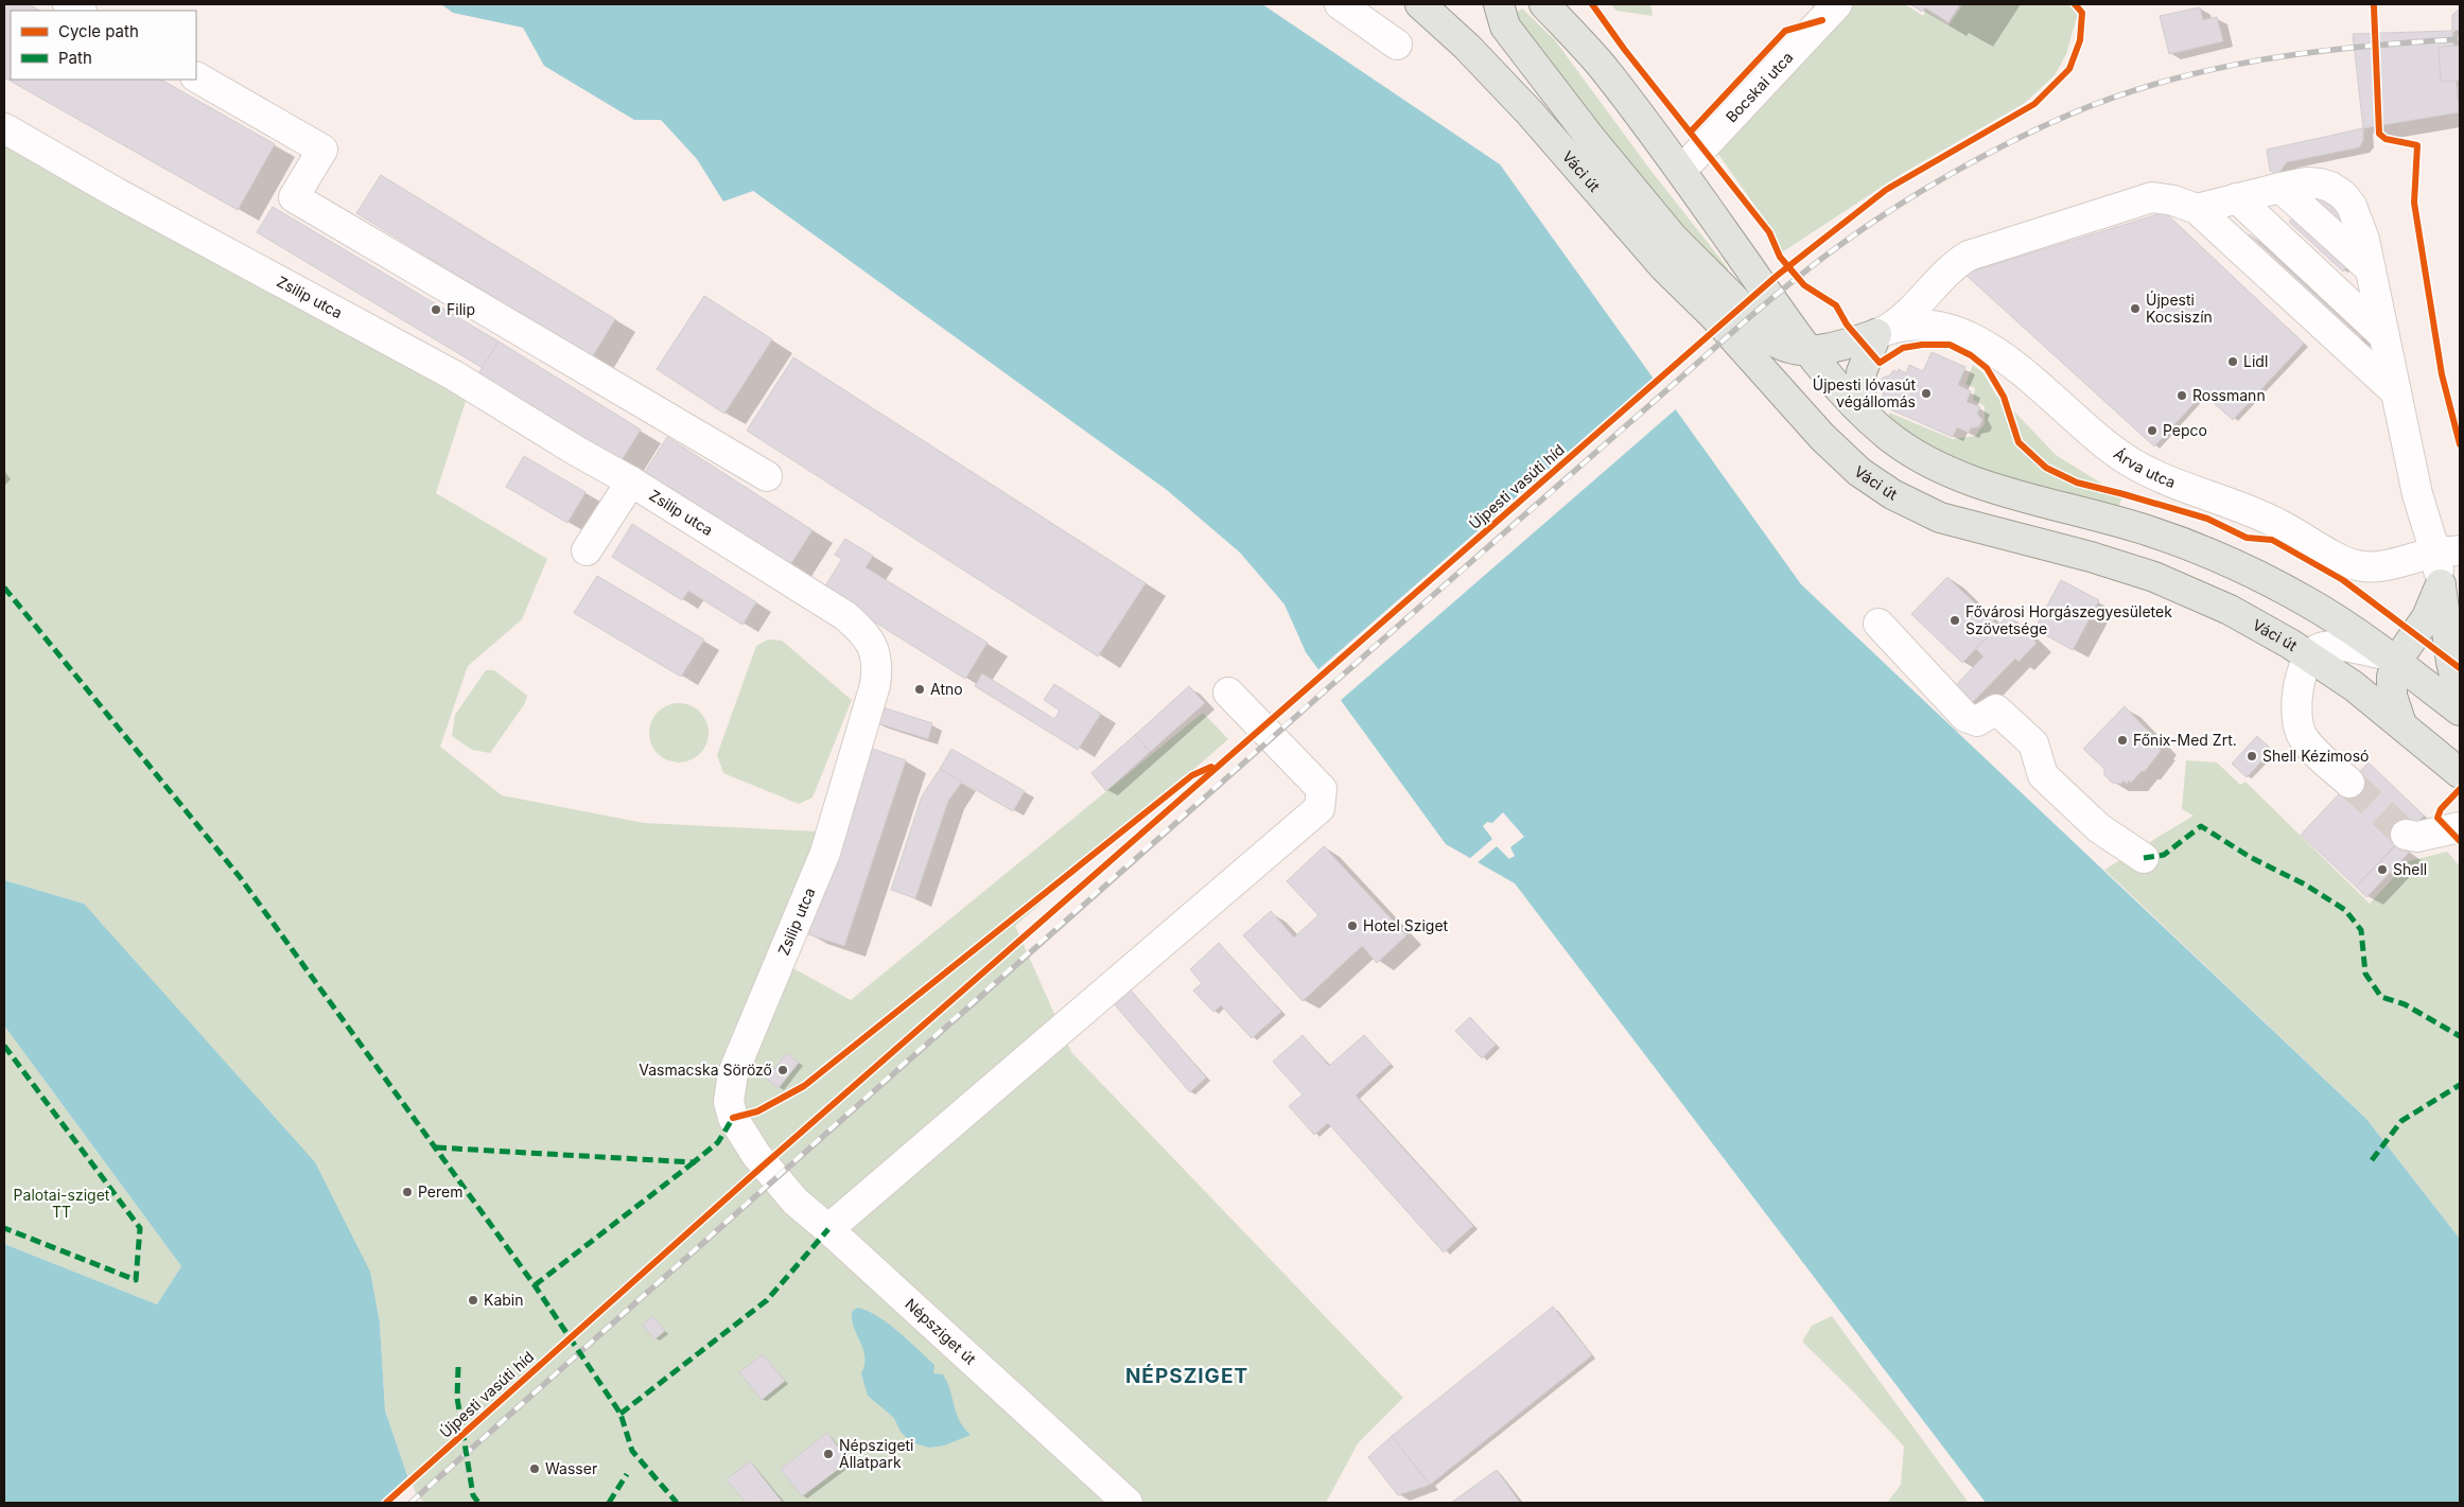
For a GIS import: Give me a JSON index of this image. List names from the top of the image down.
{
  "streets": {
    "main road": ["Váci út"],
    "street": [
      "Bocskai utca",
      "Zsilip utca",
      "Árva utca",
      "Népsziget út"
    ],
    "cycle path": ["Újpesti vasúti híd"]
  },
  "crossings": [
    ["Zsilip utca", "Népsziget út"]
  ],
  "districts": ["NÉPSZIGET"],
  "parks": ["Palotai-sziget TT"],
  "places": [
    "Újpesti Kocsiszín",
    "Filip",
    "Lidl",
    "Újpesti lóvasút végállomás",
    "Rossmann",
    "Pepco",
    "Fővárosi Horgászegyesületek Szövetsége",
    "Atno",
    "Főnix-Med Zrt.",
    "Shell Kézimosó",
    "Shell",
    "Hotel Sziget",
    "Vasmacska Söröző",
    "Perem",
    "Kabin",
    "Népszigeti Állatpark",
    "Wasser"
  ],
  "legend": ["Cycle path", "Path"]
}
